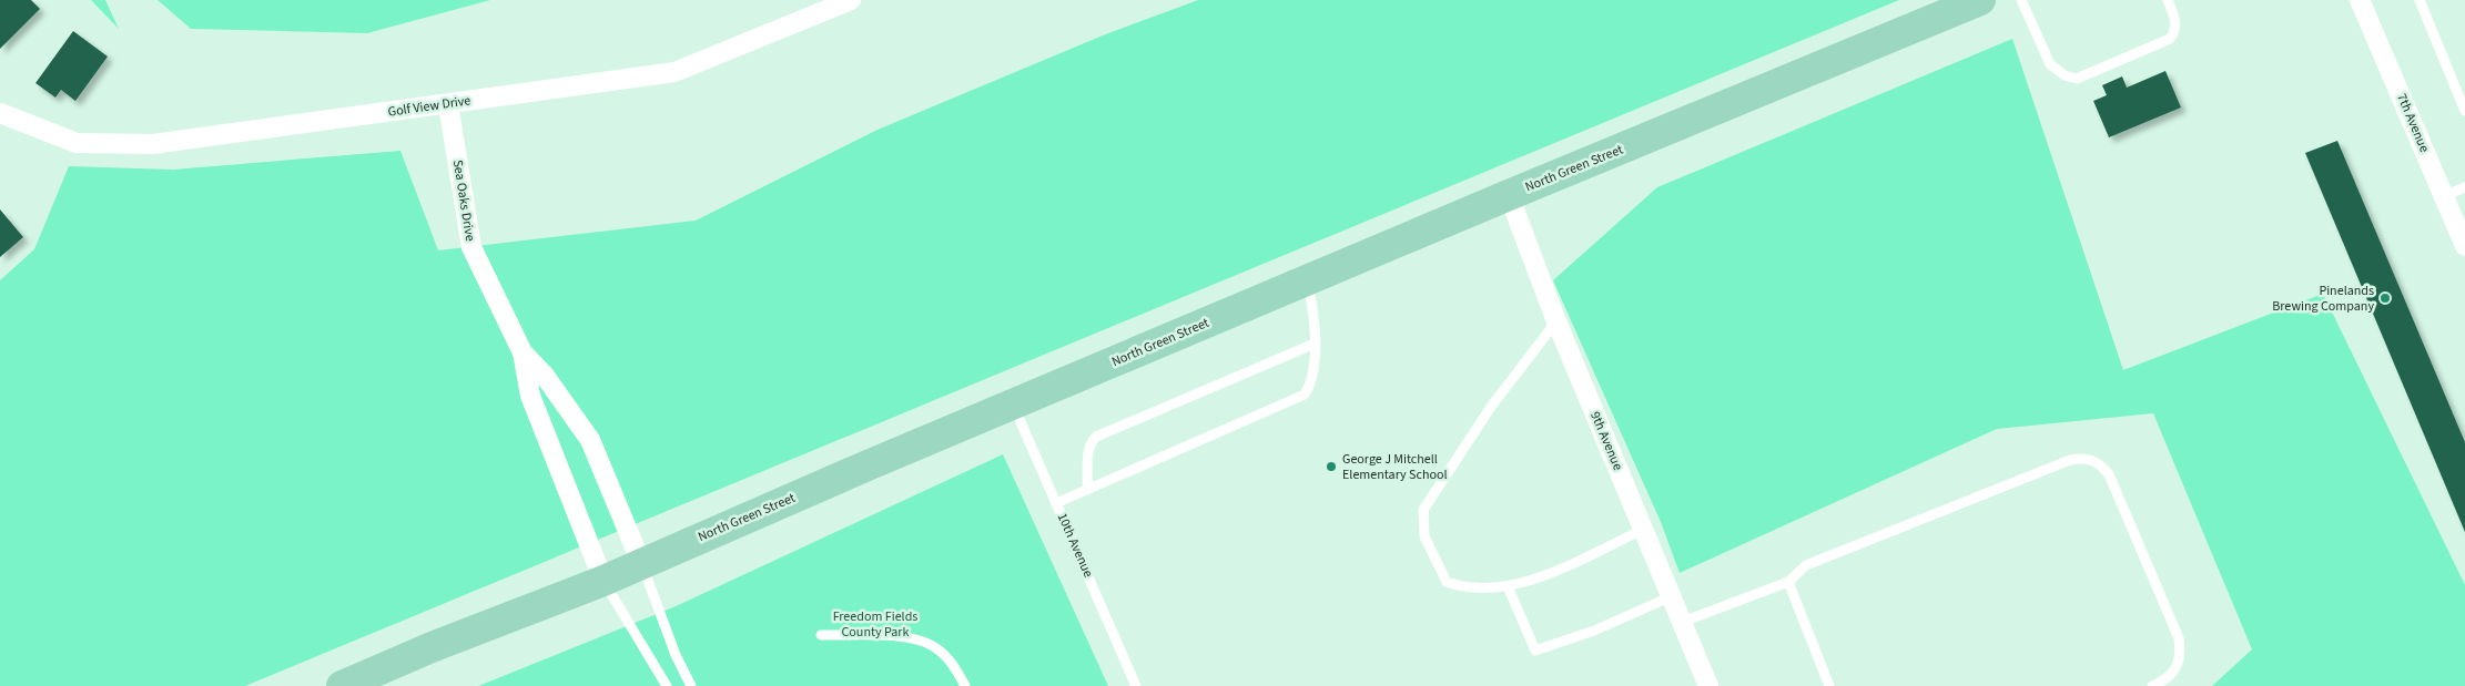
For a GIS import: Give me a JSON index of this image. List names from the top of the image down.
{
  "streets": {
    "main road": ["North Green Street"],
    "street": [
      "Golf View Drive",
      "7th Avenue",
      "Sea Oaks Drive",
      "9th Avenue"
    ],
    "lane": ["10th Avenue"]
  },
  "crossings": [
    ["Golf View Drive", "Sea Oaks Drive"],
    ["North Green Street", "Sea Oaks Drive"],
    ["North Green Street", "9th Avenue"],
    ["North Green Street", "10th Avenue"]
  ],
  "parks": ["Freedom Fields County Park"],
  "places": ["Pinelands Brewing Company", "George J Mitchell Elementary School"]
}
